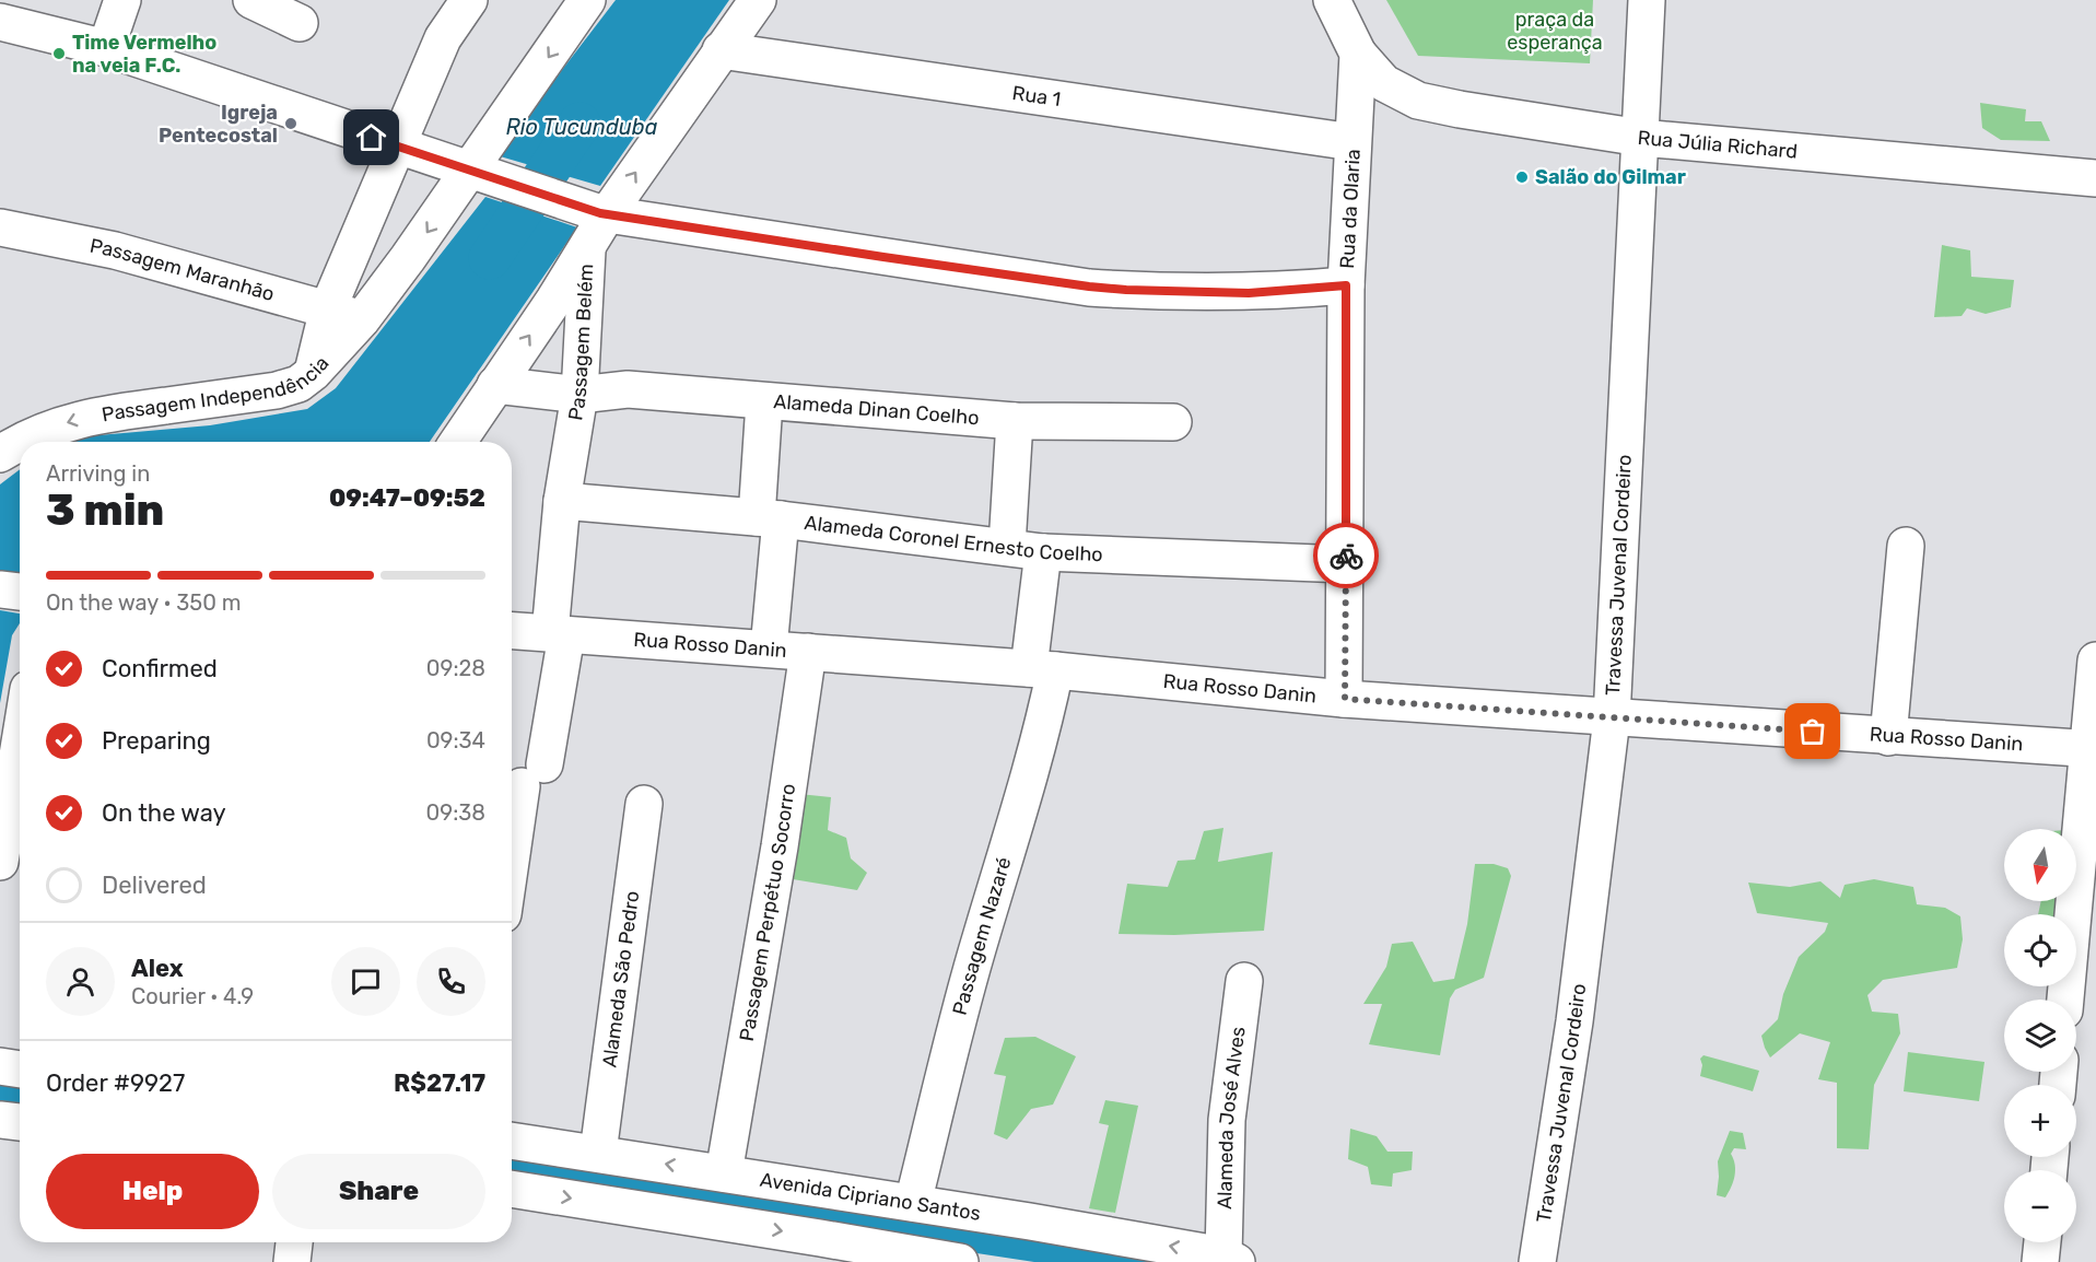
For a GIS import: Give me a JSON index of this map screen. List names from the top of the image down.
{
  "streets": {
    "street": [
      "Rua 1",
      "Rua Júlia Richard",
      "Rua da Olaria",
      "Passagem Maranhão",
      "Passagem Belém",
      "Passagem Independência",
      "Alameda Dinan Coelho",
      "Alameda Coronel Ernesto Coelho",
      "Travessa Juvenal Cordeiro",
      "Rua Rosso Danin",
      "Passagem Perpétuo Socorro",
      "Passagem Nazaré",
      "Alameda São Pedro",
      "Alameda José Alves",
      "Avenida Cipriano Santos"
    ]
  },
  "crossings": [
    ["Rua 1", "Rua da Olaria"],
    ["Rua 1", "Passagem Belém"],
    ["Rua Júlia Richard", "Rua da Olaria"],
    ["Rua Júlia Richard", "Travessa Juvenal Cordeiro"],
    ["Rua da Olaria", "Alameda Coronel Ernesto Coelho"],
    ["Rua da Olaria", "Rua Rosso Danin"],
    ["Passagem Maranhão", "Passagem Independência"],
    ["Passagem Belém", "Alameda Dinan Coelho"],
    ["Passagem Belém", "Alameda Coronel Ernesto Coelho"],
    ["Passagem Belém", "Rua Rosso Danin"],
    ["Alameda Coronel Ernesto Coelho", "Passagem Nazaré"],
    ["Travessa Juvenal Cordeiro", "Rua Rosso Danin"],
    ["Rua Rosso Danin", "Passagem Perpétuo Socorro"],
    ["Rua Rosso Danin", "Passagem Nazaré"],
    ["Passagem Perpétuo Socorro", "Avenida Cipriano Santos"],
    ["Passagem Nazaré", "Avenida Cipriano Santos"],
    ["Alameda São Pedro", "Avenida Cipriano Santos"],
    ["Alameda José Alves", "Avenida Cipriano Santos"]
  ],
  "one_way": ["Passagem Independência"],
  "water": ["Rio Tucunduba"],
  "parks": ["praça da esperança"],
  "places": ["Time Vermelho na veia F.C.", "Igreja Pentecostal", "Salão do Gilmar"],
  "north": "bottom",
  "page": {
    "heading": ["3 min", "Arriving in", "09:47–09:52"],
    "panel": [
      "Alex",
      "Courier · 4.9",
      "Order #9927",
      "R$27.17"
    ],
    "bar": "On the way · 350 m",
    "list": [
      ["Confirmed", "09:28"],
      ["Preparing", "09:34"],
      ["On the way", "09:38"],
      "Delivered"
    ],
    "map_buttons": ["+", "−"],
    "buttons": ["Help", "Share"]
  }
}
